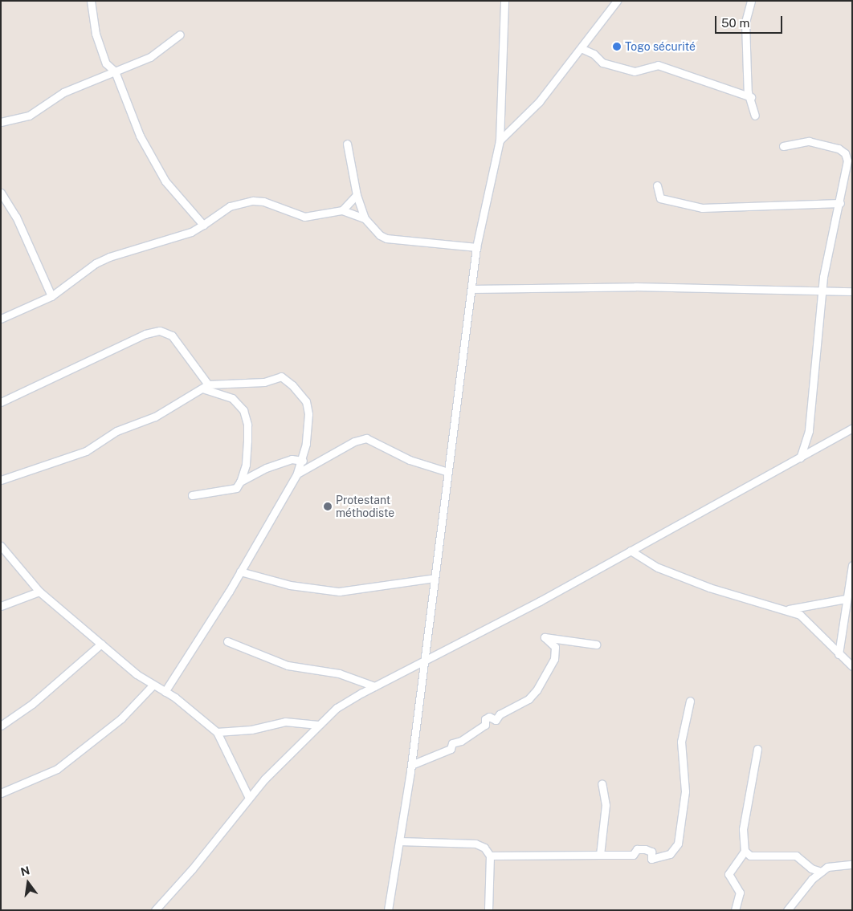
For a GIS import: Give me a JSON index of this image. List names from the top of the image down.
{
  "places": ["Togo sécurité", "Protestant méthodiste"],
  "scale_bar": "50 m",
  "north": "top"
}
